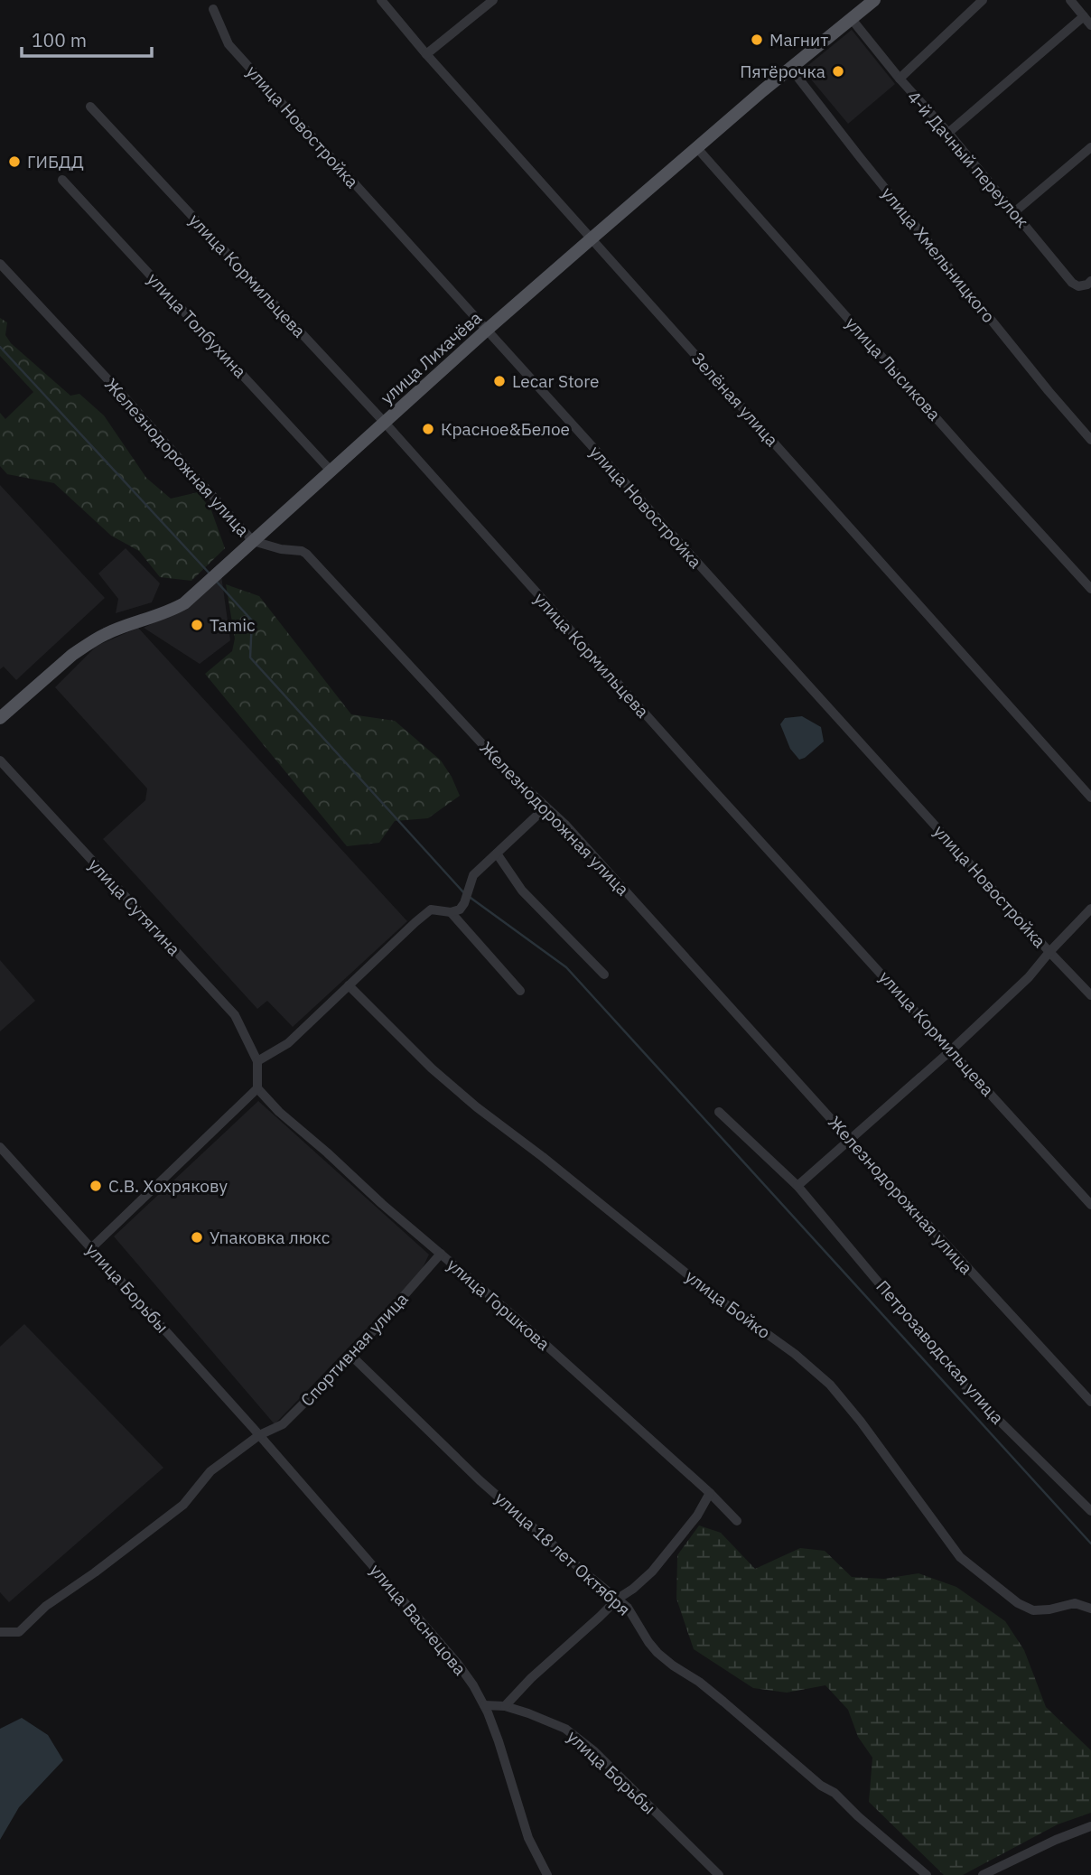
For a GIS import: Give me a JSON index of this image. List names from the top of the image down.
{
  "streets": {
    "main road": ["улица Лихачёва"],
    "street": [
      "улица Новостройка",
      "4-й Дачный переулок",
      "улица Хмельницкого",
      "улица Кормильцева",
      "улица Толбухина",
      "улица Лысикова",
      "Зелёная улица",
      "Железнодорожная улица",
      "улица Сутягина",
      "улица Борьбы",
      "улица Горшкова",
      "улица Бойко",
      "Спортивная улица",
      "Петрозаводская улица",
      "улица 18 лет Октября",
      "улица Васнецова"
    ]
  },
  "crossings": [
    ["улица Новостройка", "улица Лихачёва"],
    ["4-й Дачный переулок", "улица Лихачёва"],
    ["улица Хмельницкого", "улица Лихачёва"],
    ["улица Кормильцева", "улица Лихачёва"],
    ["улица Толбухина", "улица Лихачёва"],
    ["улица Лихачёва", "улица Лысикова"],
    ["улица Лихачёва", "Зелёная улица"],
    ["улица Лихачёва", "Железнодорожная улица"],
    ["улица Борьбы", "Спортивная улица"],
    ["улица Борьбы", "улица Васнецова"],
    ["улица Горшкова", "Спортивная улица"],
    ["Спортивная улица", "улица 18 лет Октября"],
    ["Спортивная улица", "улица Васнецова"]
  ],
  "places": [
    "Магнит",
    "Пятёрочка",
    "ГИБДД",
    "Lecar Store",
    "Красное&Белое",
    "Tamic",
    "С.В. Хохрякову",
    "Упаковка люкс"
  ],
  "scale_bar": "100 m"
}
